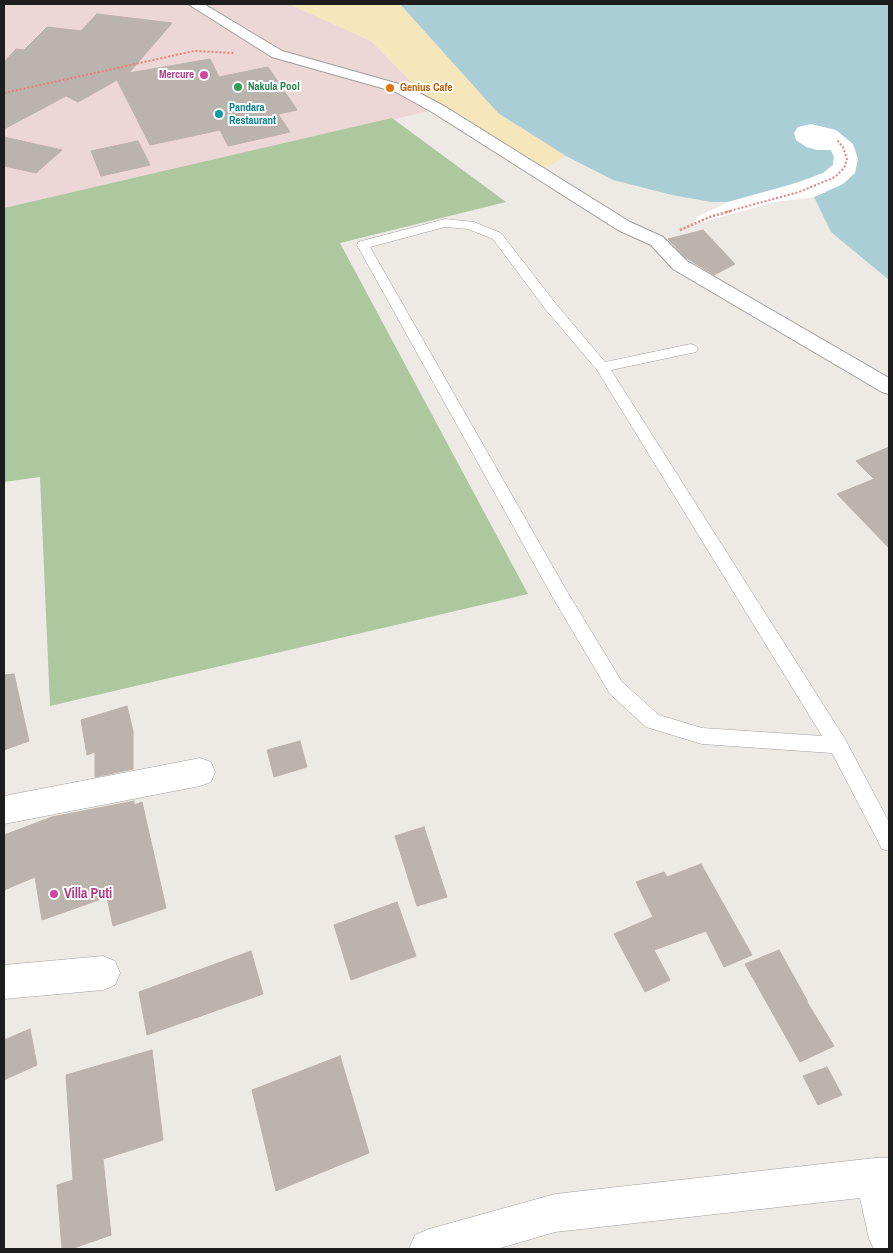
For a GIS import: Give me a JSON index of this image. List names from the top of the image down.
{
  "places": [
    "Mercure",
    "Nakula Pool",
    "Genius Cafe",
    "Pandara Restaurant",
    "Villa Puti"
  ]
}
